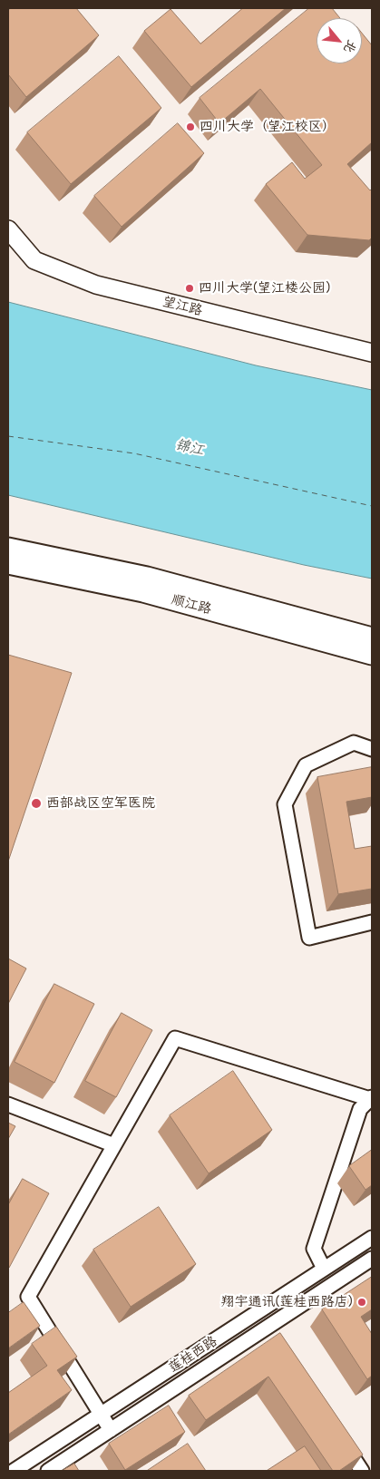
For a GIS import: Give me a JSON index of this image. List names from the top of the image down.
{
  "streets": {
    "main road": ["顺江路"],
    "street": ["望江路", "莲桂西路"]
  },
  "water": ["锦江"],
  "places": [
    "四川大学（望江校区）",
    "四川大学(望江楼公园)",
    "西部战区空军医院",
    "翔宇通讯(莲桂西路店)"
  ],
  "north": "bottom right"
}
